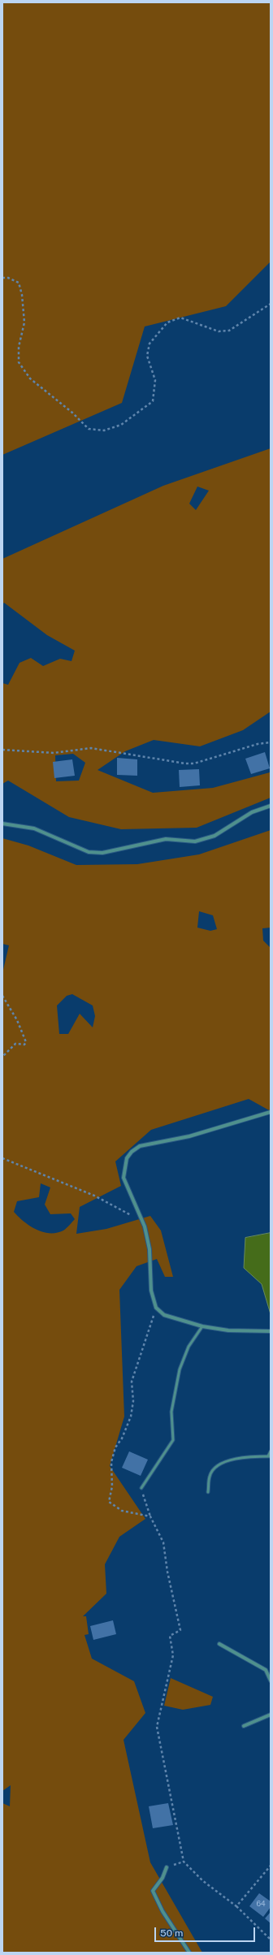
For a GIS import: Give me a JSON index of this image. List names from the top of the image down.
{
  "house_numbers": ["64"],
  "scale_bar": "50 m"
}
